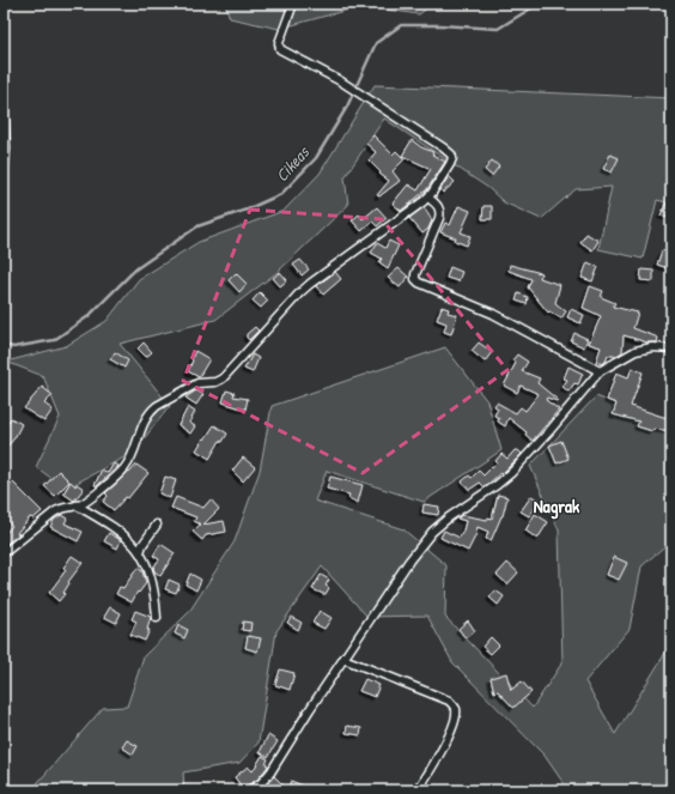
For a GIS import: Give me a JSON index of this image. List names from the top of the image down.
{
  "districts": ["Nagrak"],
  "water": ["Cikeas"]
}
